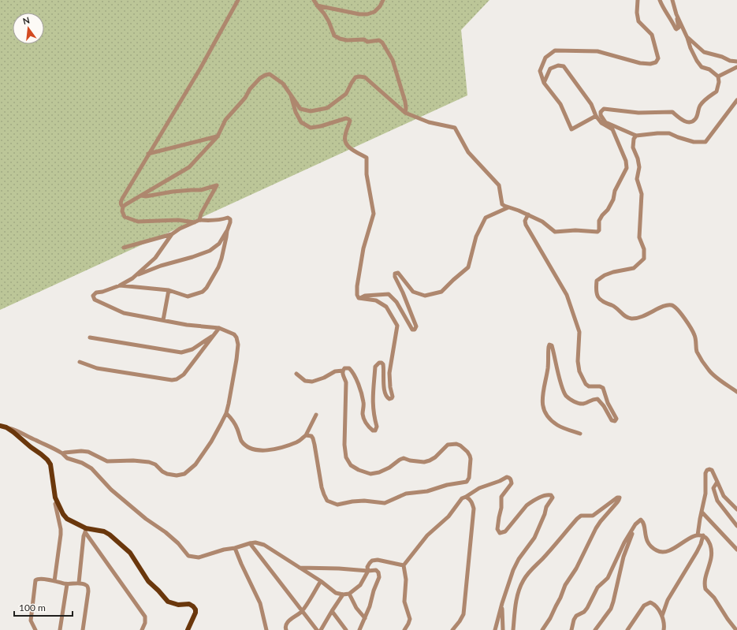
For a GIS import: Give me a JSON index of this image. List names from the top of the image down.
{
  "scale_bar": "100 m",
  "north": "top"
}
